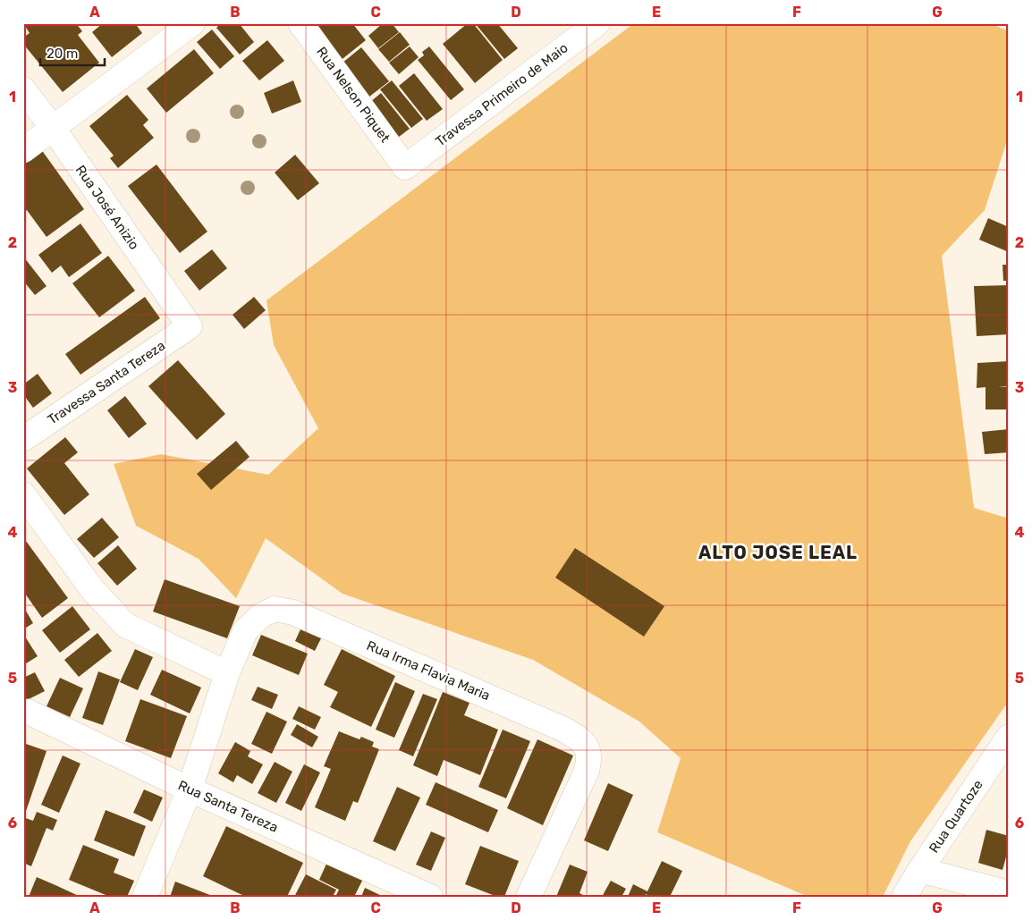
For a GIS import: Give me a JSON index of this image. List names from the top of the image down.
{
  "streets": {
    "street": [
      "Rua Nelson Piquet",
      "Travessa Primeiro de Maio",
      "Rua José Anizio",
      "Travessa Santa Tereza",
      "Rua Irma Flavia Maria",
      "Rua Santa Tereza",
      "Rua Quartoze"
    ]
  },
  "crossings": [
    ["Rua Nelson Piquet", "Travessa Primeiro de Maio"],
    ["Rua José Anizio", "Travessa Santa Tereza"],
    ["Rua Irma Flavia Maria", "Rua Santa Tereza"]
  ],
  "districts": ["ALTO JOSE LEAL"],
  "scale_bar": "20 m",
  "grid": {
    "columns": [
      "A",
      "B",
      "C",
      "D",
      "E",
      "F",
      "G"
    ],
    "rows": [
      "1",
      "2",
      "3",
      "4",
      "5",
      "6"
    ]
  }
}
